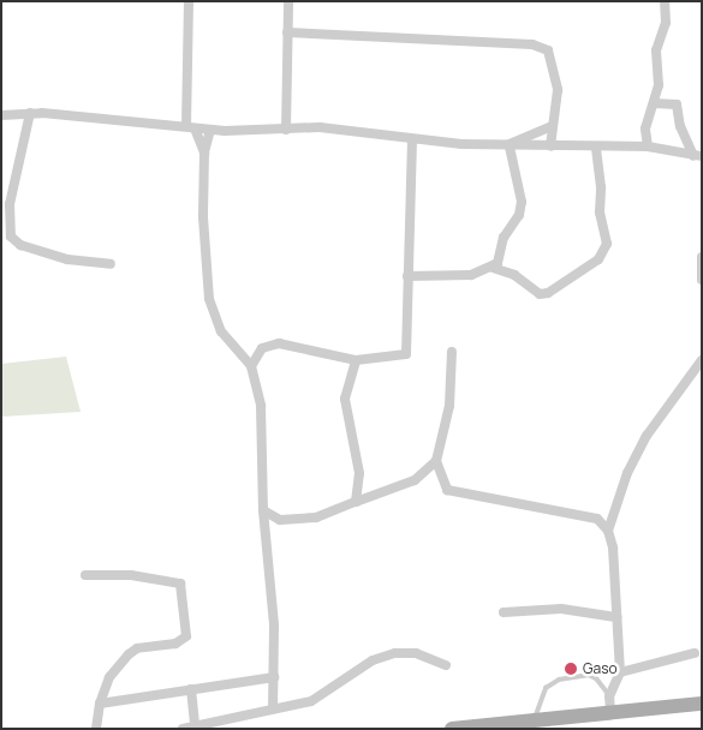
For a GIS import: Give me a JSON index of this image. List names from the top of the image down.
{
  "places": ["Gaso"]
}
